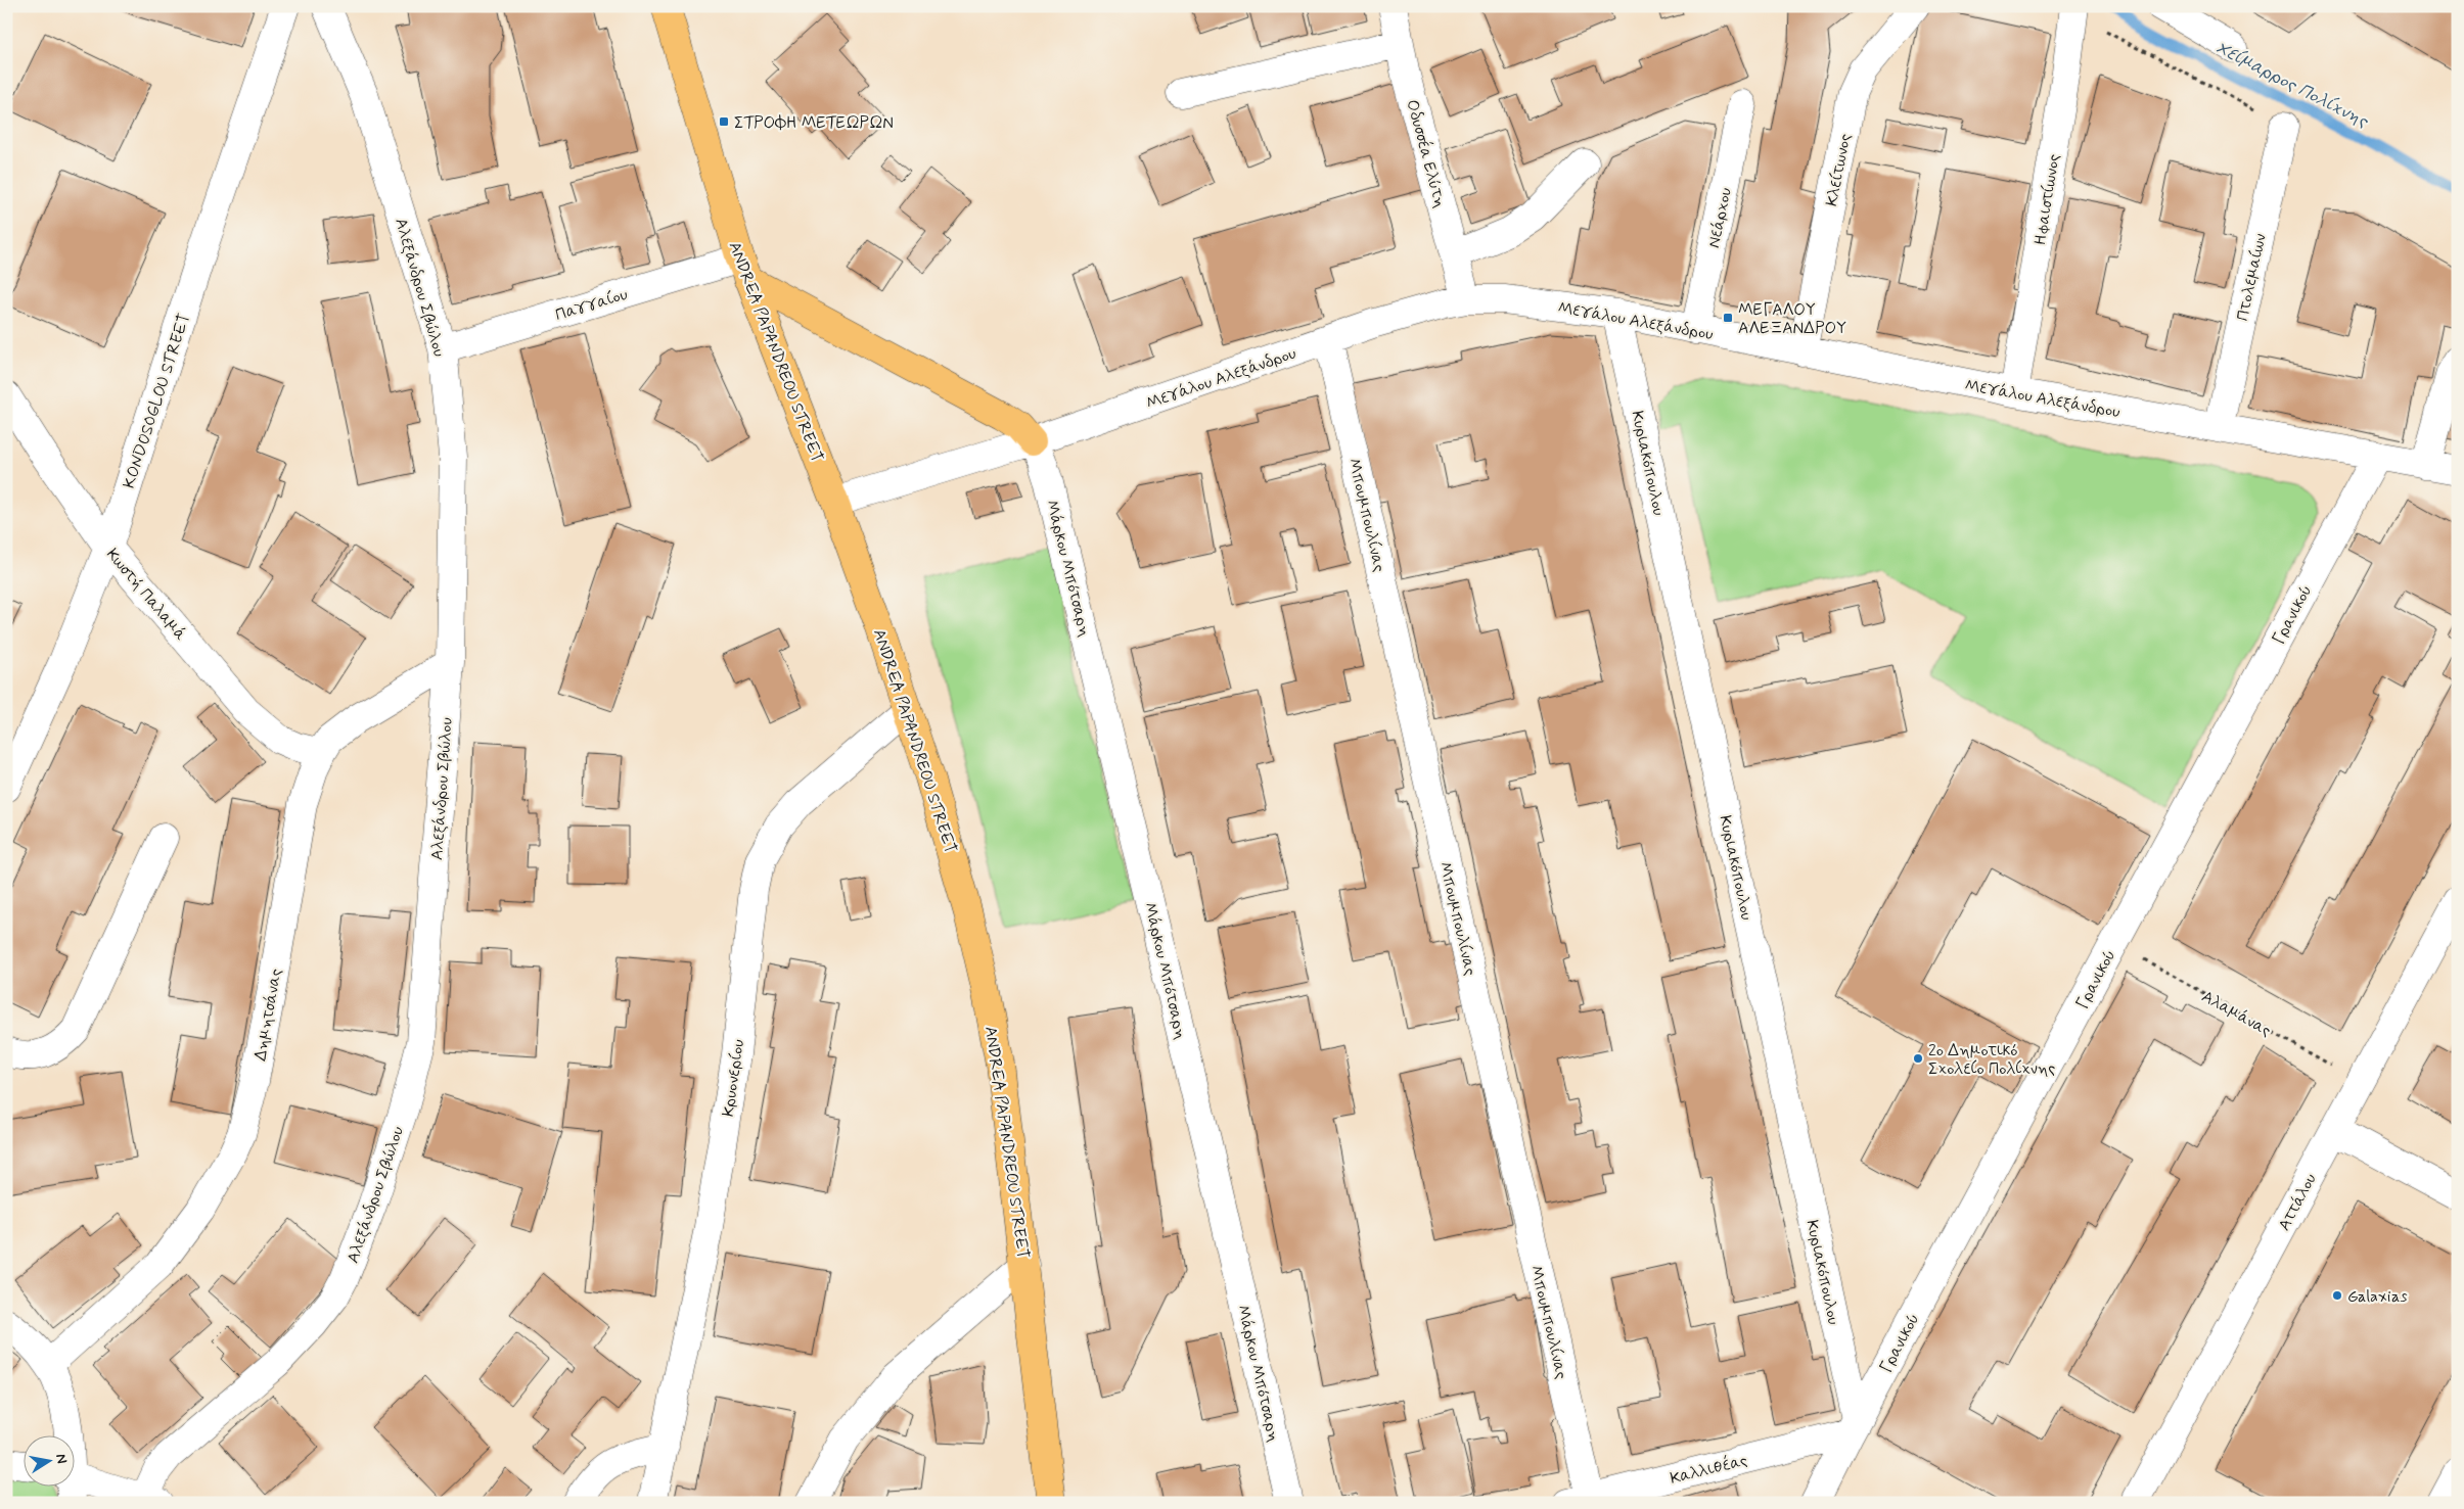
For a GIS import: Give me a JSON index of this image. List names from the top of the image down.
{
  "streets": {
    "main road": ["ANDREA PAPANDREOU STREET"],
    "street": [
      "Οδυσσέα Ελύτη",
      "Κλείτωνος",
      "Ηφαιστίωνος",
      "Νεάρχου",
      "Πτολεμαίων",
      "Αλεξάνδρου Σβώλου",
      "Παγγαίου",
      "Μεγάλου Αλεξάνδρου",
      "KONDOSOGLOU STREET",
      "Κυριακόπουλου",
      "Μπουμπουλίνας",
      "Μάρκου Μπότσαρη",
      "Κωστή Παλαμά",
      "Γρανικού",
      "Δημητσάνας",
      "Κρυονερίου",
      "Αττάλου",
      "Καλλιθέας"
    ],
    "path": ["Αλαμάνας"]
  },
  "crossings": [
    ["Οδυσσέα Ελύτη", "Μεγάλου Αλεξάνδρου"],
    ["Κλείτωνος", "Μεγάλου Αλεξάνδρου"],
    ["Ηφαιστίωνος", "Μεγάλου Αλεξάνδρου"],
    ["Νεάρχου", "Μεγάλου Αλεξάνδρου"],
    ["Πτολεμαίων", "Μεγάλου Αλεξάνδρου"],
    ["Αλεξάνδρου Σβώλου", "Παγγαίου"],
    ["Αλεξάνδρου Σβώλου", "Δημητσάνας"],
    ["Παγγαίου", "ANDREA PAPANDREOU STREET"],
    ["Μεγάλου Αλεξάνδρου", "ANDREA PAPANDREOU STREET"],
    ["Μεγάλου Αλεξάνδρου", "Κυριακόπουλου"],
    ["Μεγάλου Αλεξάνδρου", "Μπουμπουλίνας"],
    ["Μεγάλου Αλεξάνδρου", "Μάρκου Μπότσαρη"],
    ["Μεγάλου Αλεξάνδρου", "Γρανικού"],
    ["ANDREA PAPANDREOU STREET", "Κρυονερίου"],
    ["KONDOSOGLOU STREET", "Κωστή Παλαμά"],
    ["Κυριακόπουλου", "Γρανικού"],
    ["Κυριακόπουλου", "Καλλιθέας"],
    ["Μπουμπουλίνας", "Καλλιθέας"],
    ["Κωστή Παλαμά", "Δημητσάνας"],
    ["Γρανικού", "Αλαμάνας"],
    ["Γρανικού", "Καλλιθέας"],
    ["Αλαμάνας", "Αττάλου"]
  ],
  "water": ["Χείμαρρος Πολίχνης"],
  "places": {
    "transit": ["ΣΤΡΟΦΗ ΜΕΤΕΩΡΩΝ", "ΜΕΓΑΛΟΥ ΑΛΕΞΑΝΔΡΟΥ"],
    "other": ["2ο Δημοτικό Σχολείο Πολίχνης", "Galaxias"]
  },
  "north": "right"
}
